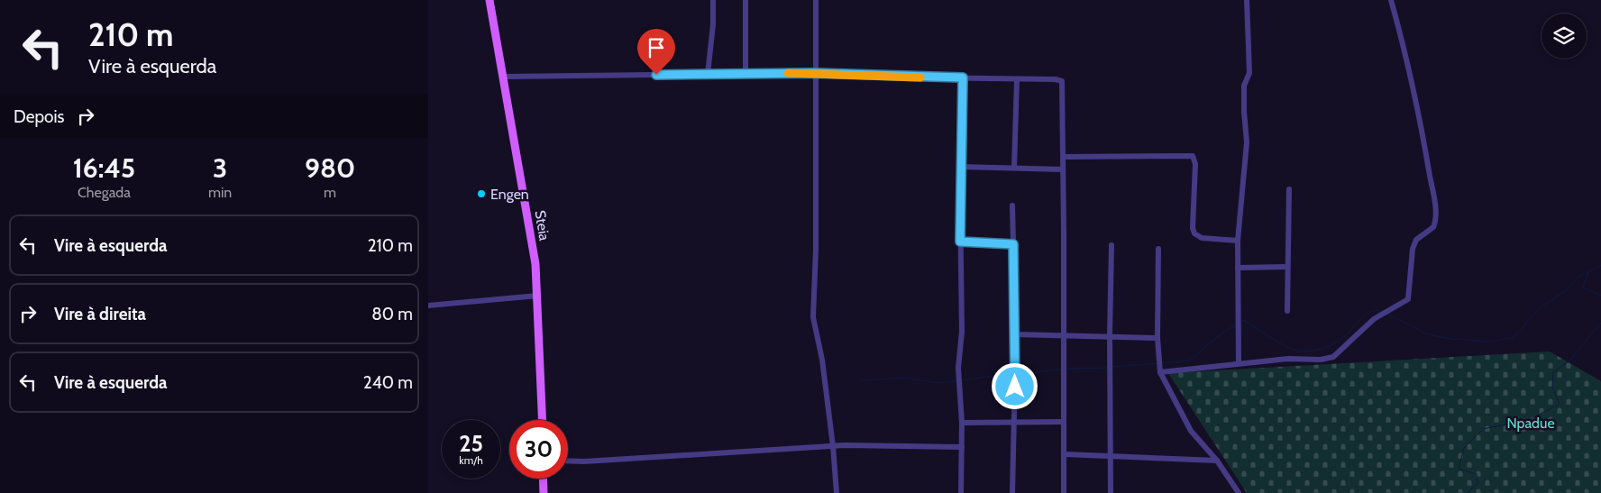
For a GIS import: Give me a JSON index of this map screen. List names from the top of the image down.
{
  "streets": {
    "main road": ["Steia"]
  },
  "parks": ["Npadue"],
  "places": ["Engen"],
  "page": {
    "turn": ["210 m", "Vire à esquerda"],
    "then": "Depois",
    "eta": [
      "16:45",
      "Chegada",
      "3",
      "min",
      "980",
      "m"
    ],
    "list": [
      {
        "name": "Vire à esquerda",
        "value": "210 m"
      },
      {
        "name": "Vire à direita",
        "value": "80 m"
      },
      {
        "name": "Vire à esquerda",
        "value": "240 m"
      }
    ],
    "speed": "25 km/h",
    "limit": "30"
  }
}
